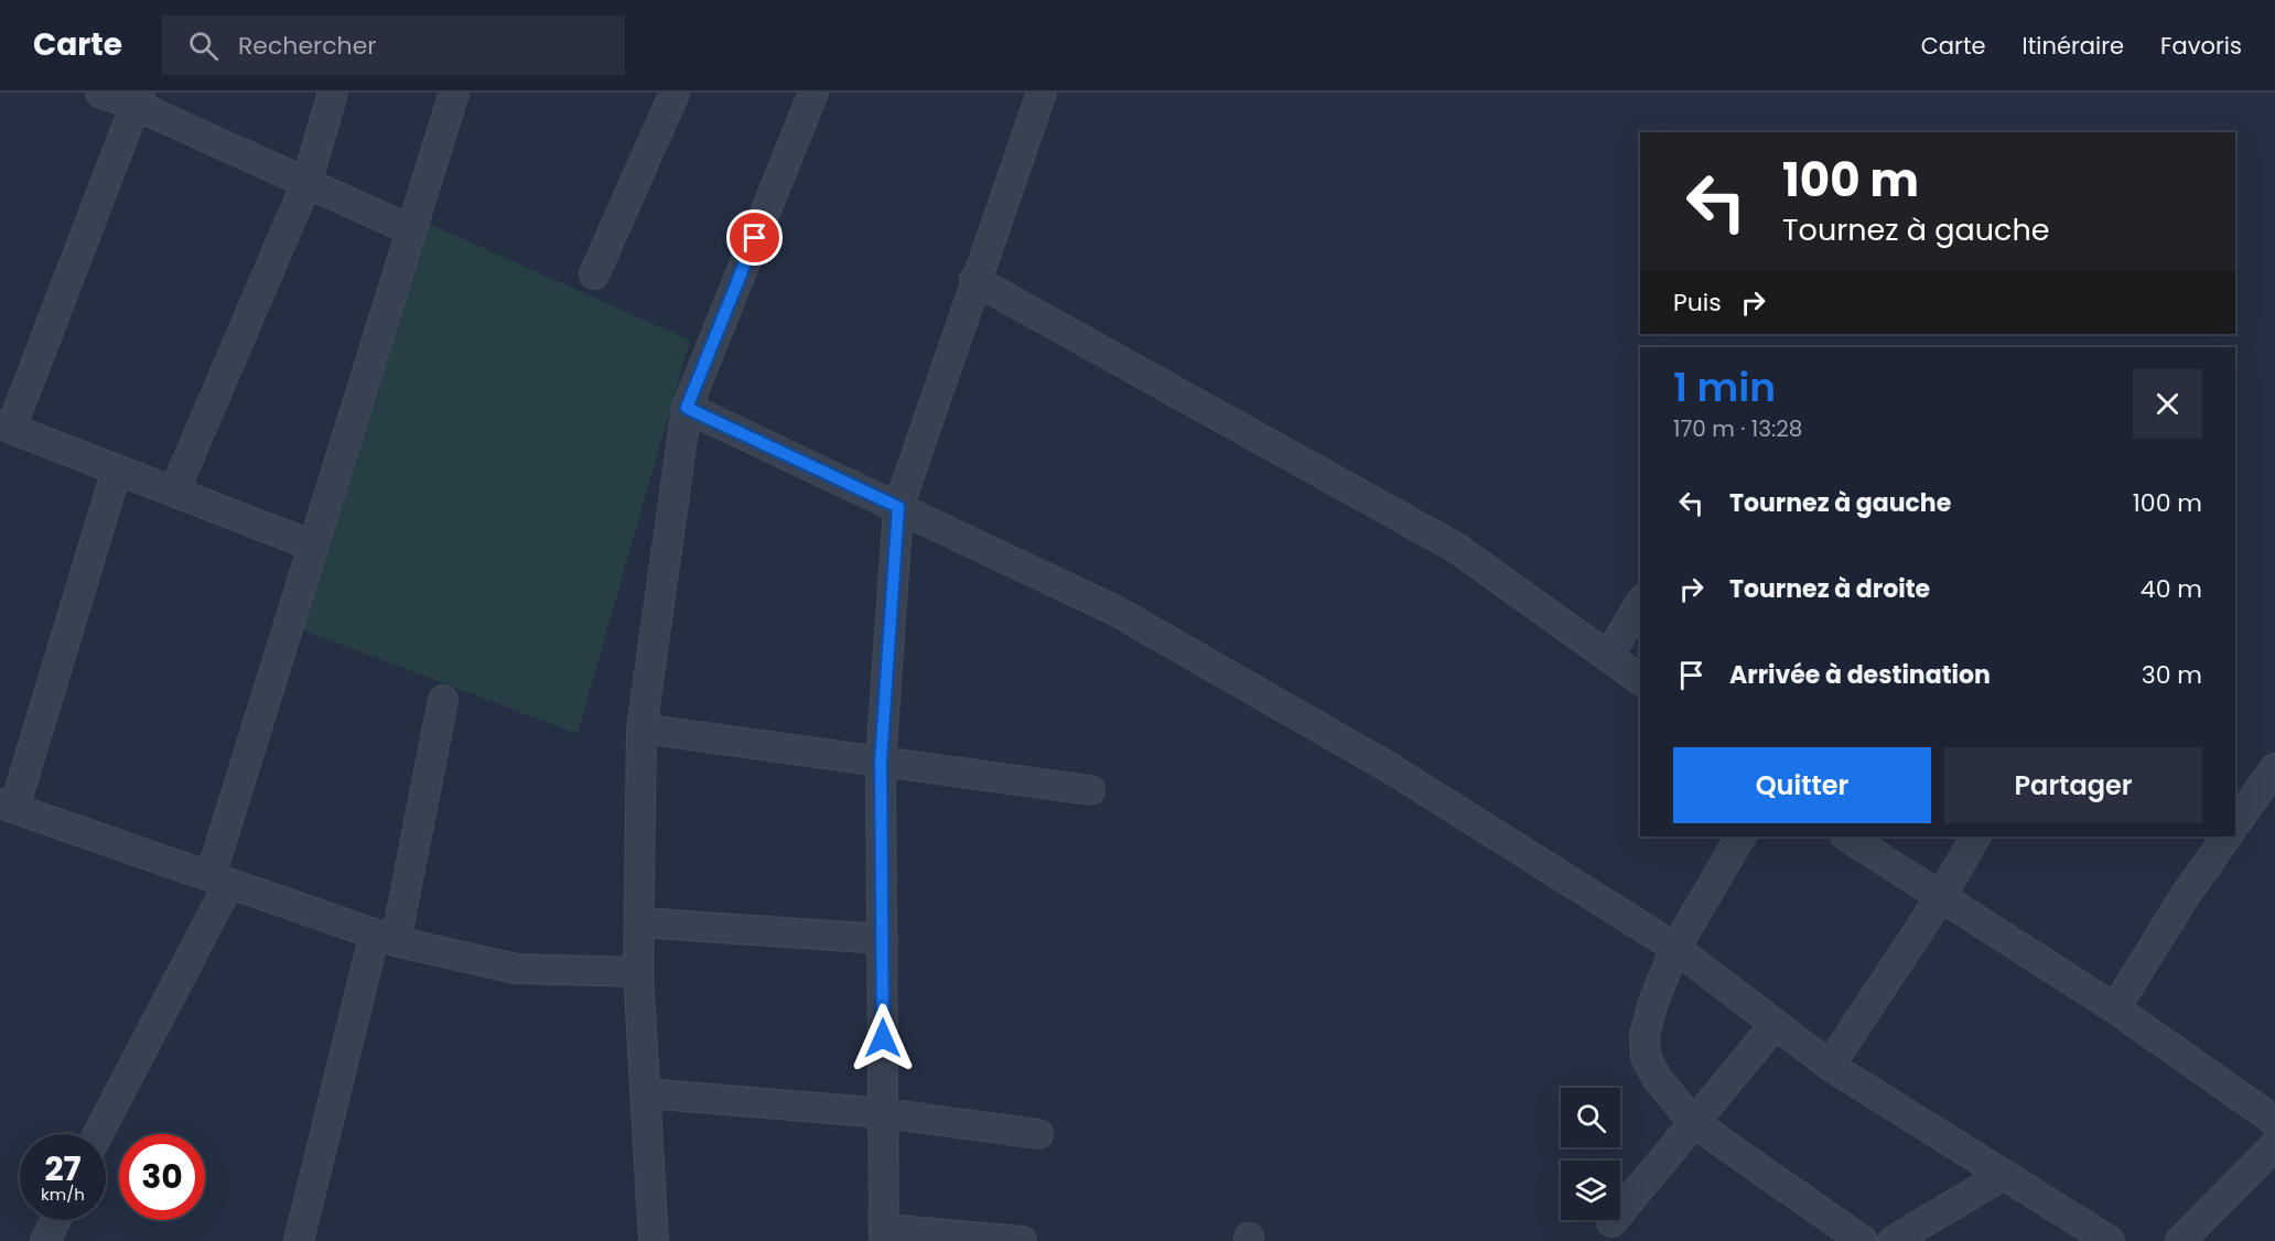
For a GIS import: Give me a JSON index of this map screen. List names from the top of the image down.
{
  "page": {
    "header": "Carte",
    "search": "Rechercher",
    "nav": ["Carte", "Itinéraire", "Favoris"],
    "turn": ["100 m", "Tournez à gauche"],
    "then": "Puis",
    "heading": ["1 min", "170 m · 13:28"],
    "list": [
      {
        "name": "Tournez à gauche",
        "value": "100 m"
      },
      {
        "name": "Tournez à droite",
        "value": "40 m"
      },
      {
        "name": "Arrivée à destination",
        "value": "30 m"
      }
    ],
    "buttons": ["Quitter", "Partager"],
    "speed": "27 km/h",
    "limit": "30"
  }
}
